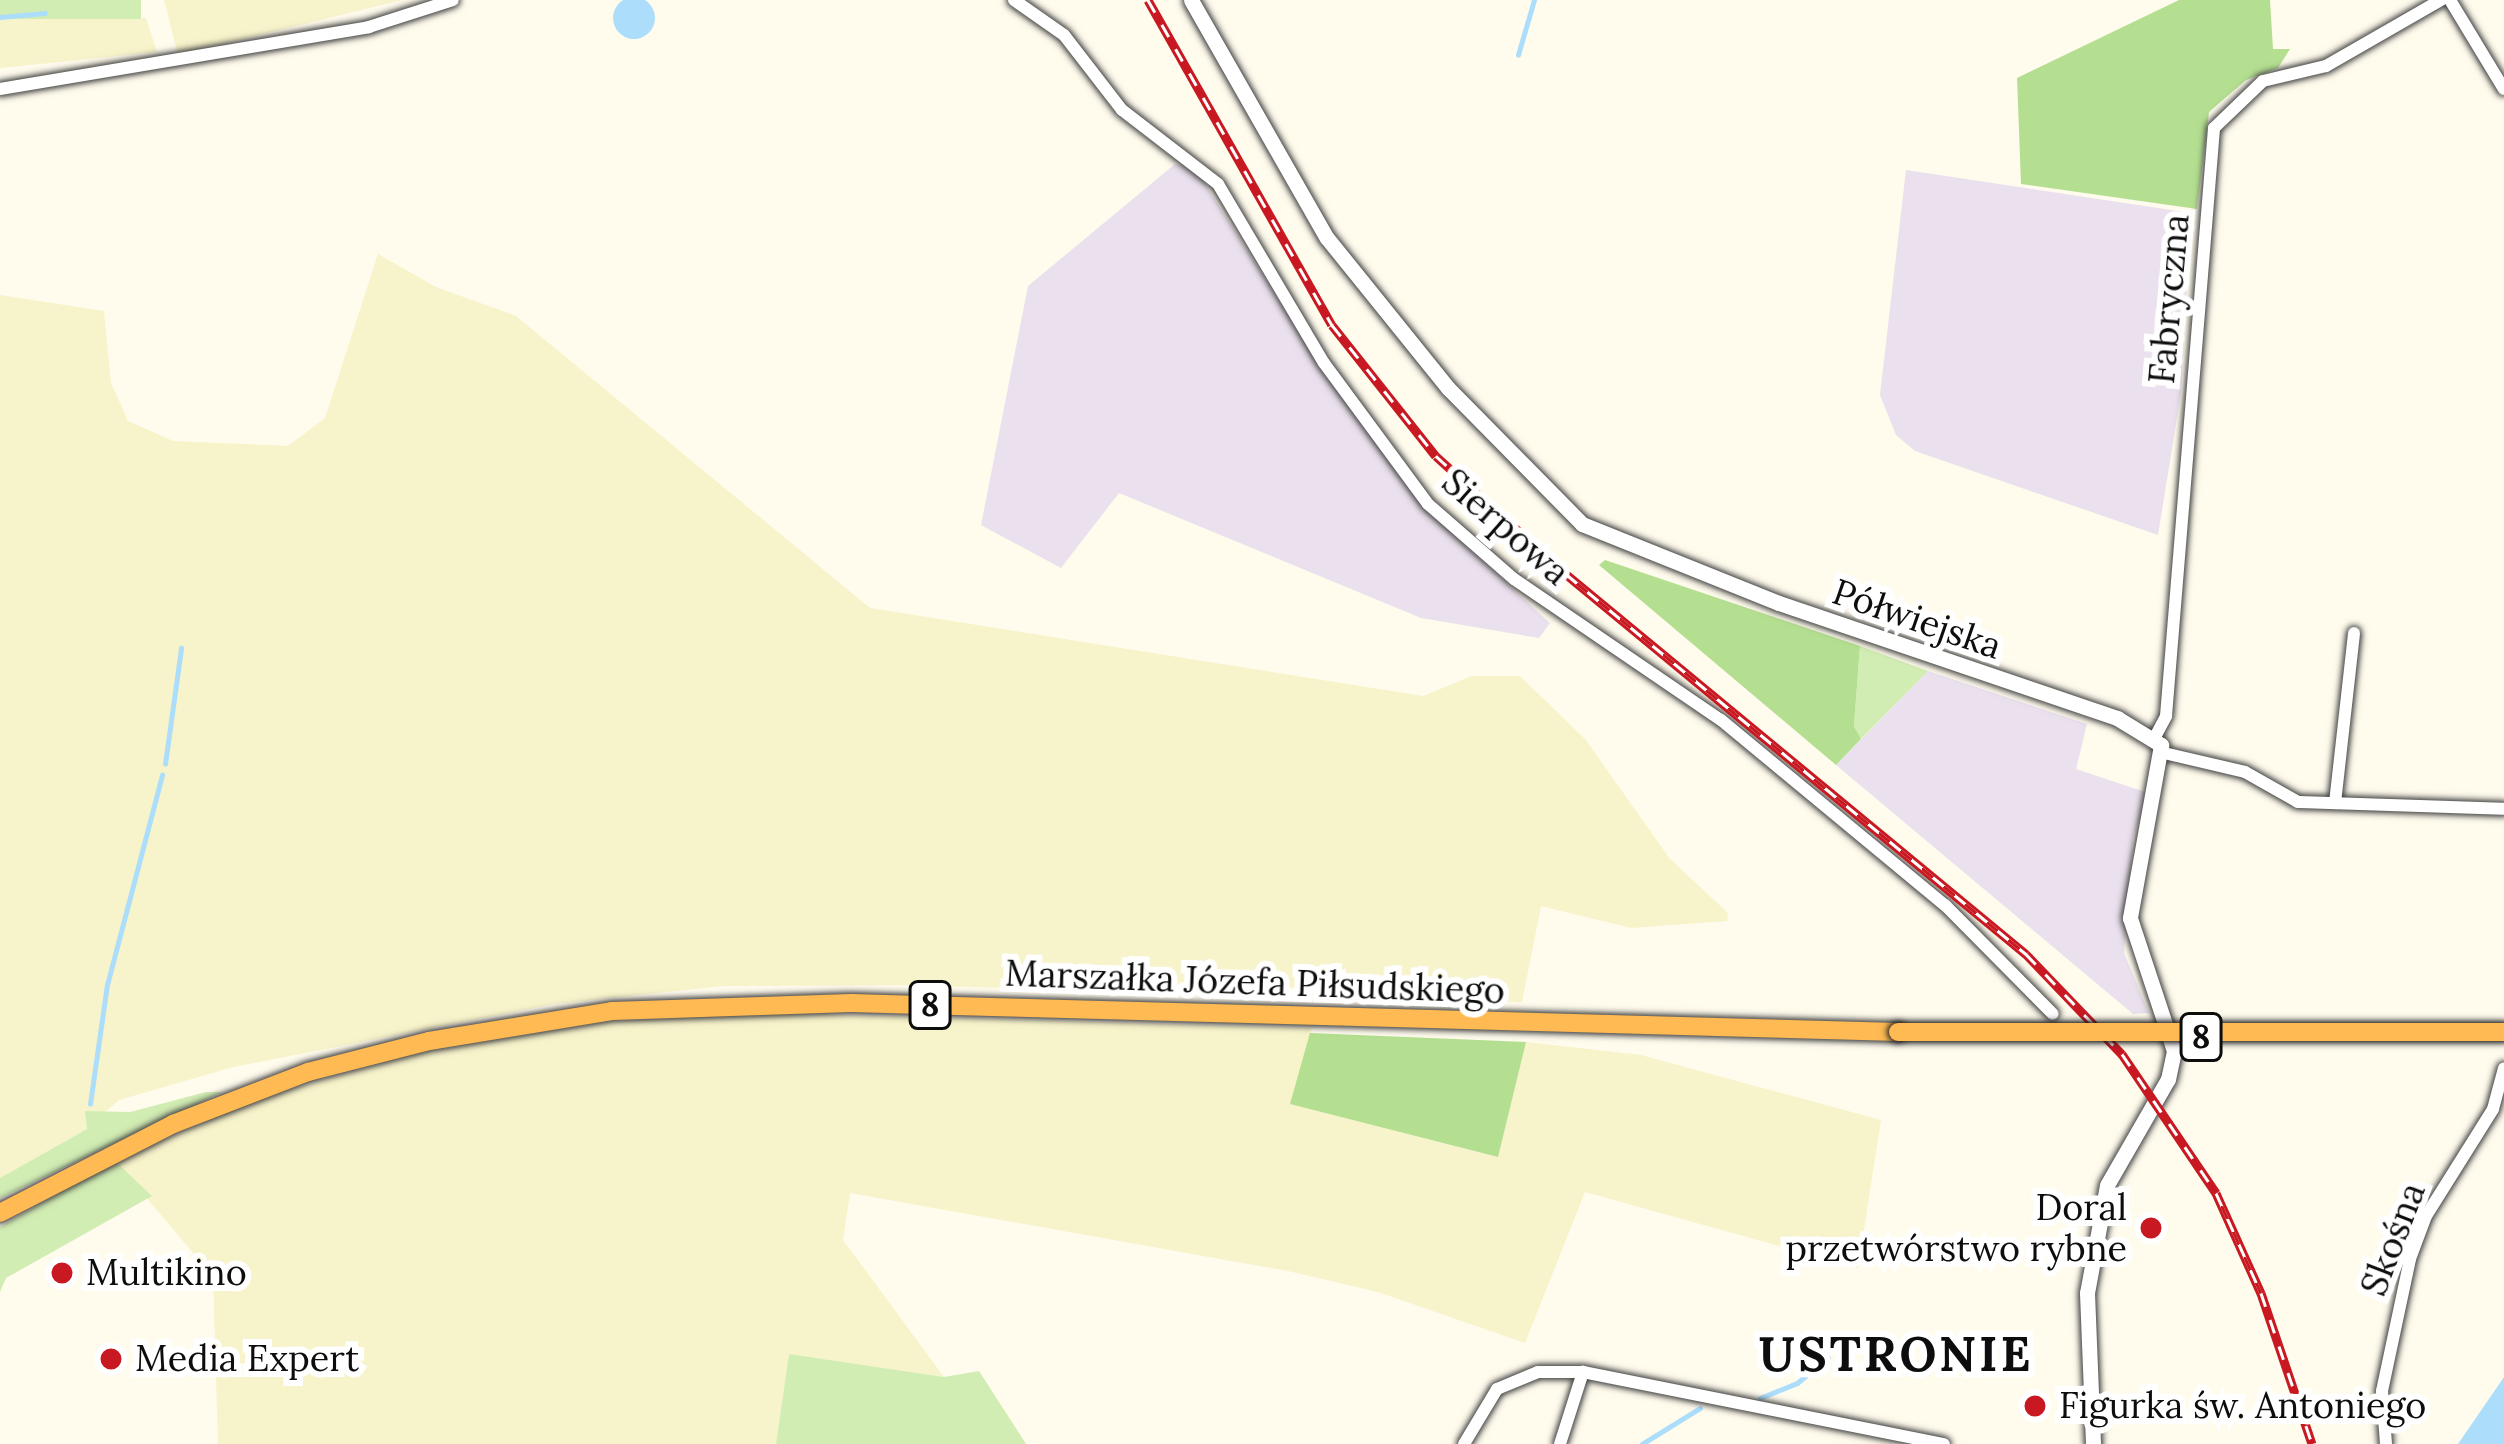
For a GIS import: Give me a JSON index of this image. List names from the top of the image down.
{
  "streets": {
    "highway": ["Marszałka Józefa Piłsudskiego", "8"],
    "street": [
      "Fabryczna",
      "Sierpowa",
      "Półwiejska",
      "Skośna"
    ]
  },
  "crossings": [
    ["Fabryczna", "Półwiejska"]
  ],
  "districts": ["USTRONIE"],
  "places": [
    "Doral przetwórstwo rybne",
    "Multikino",
    "Media Expert",
    "Figurka św. Antoniego"
  ]
}
